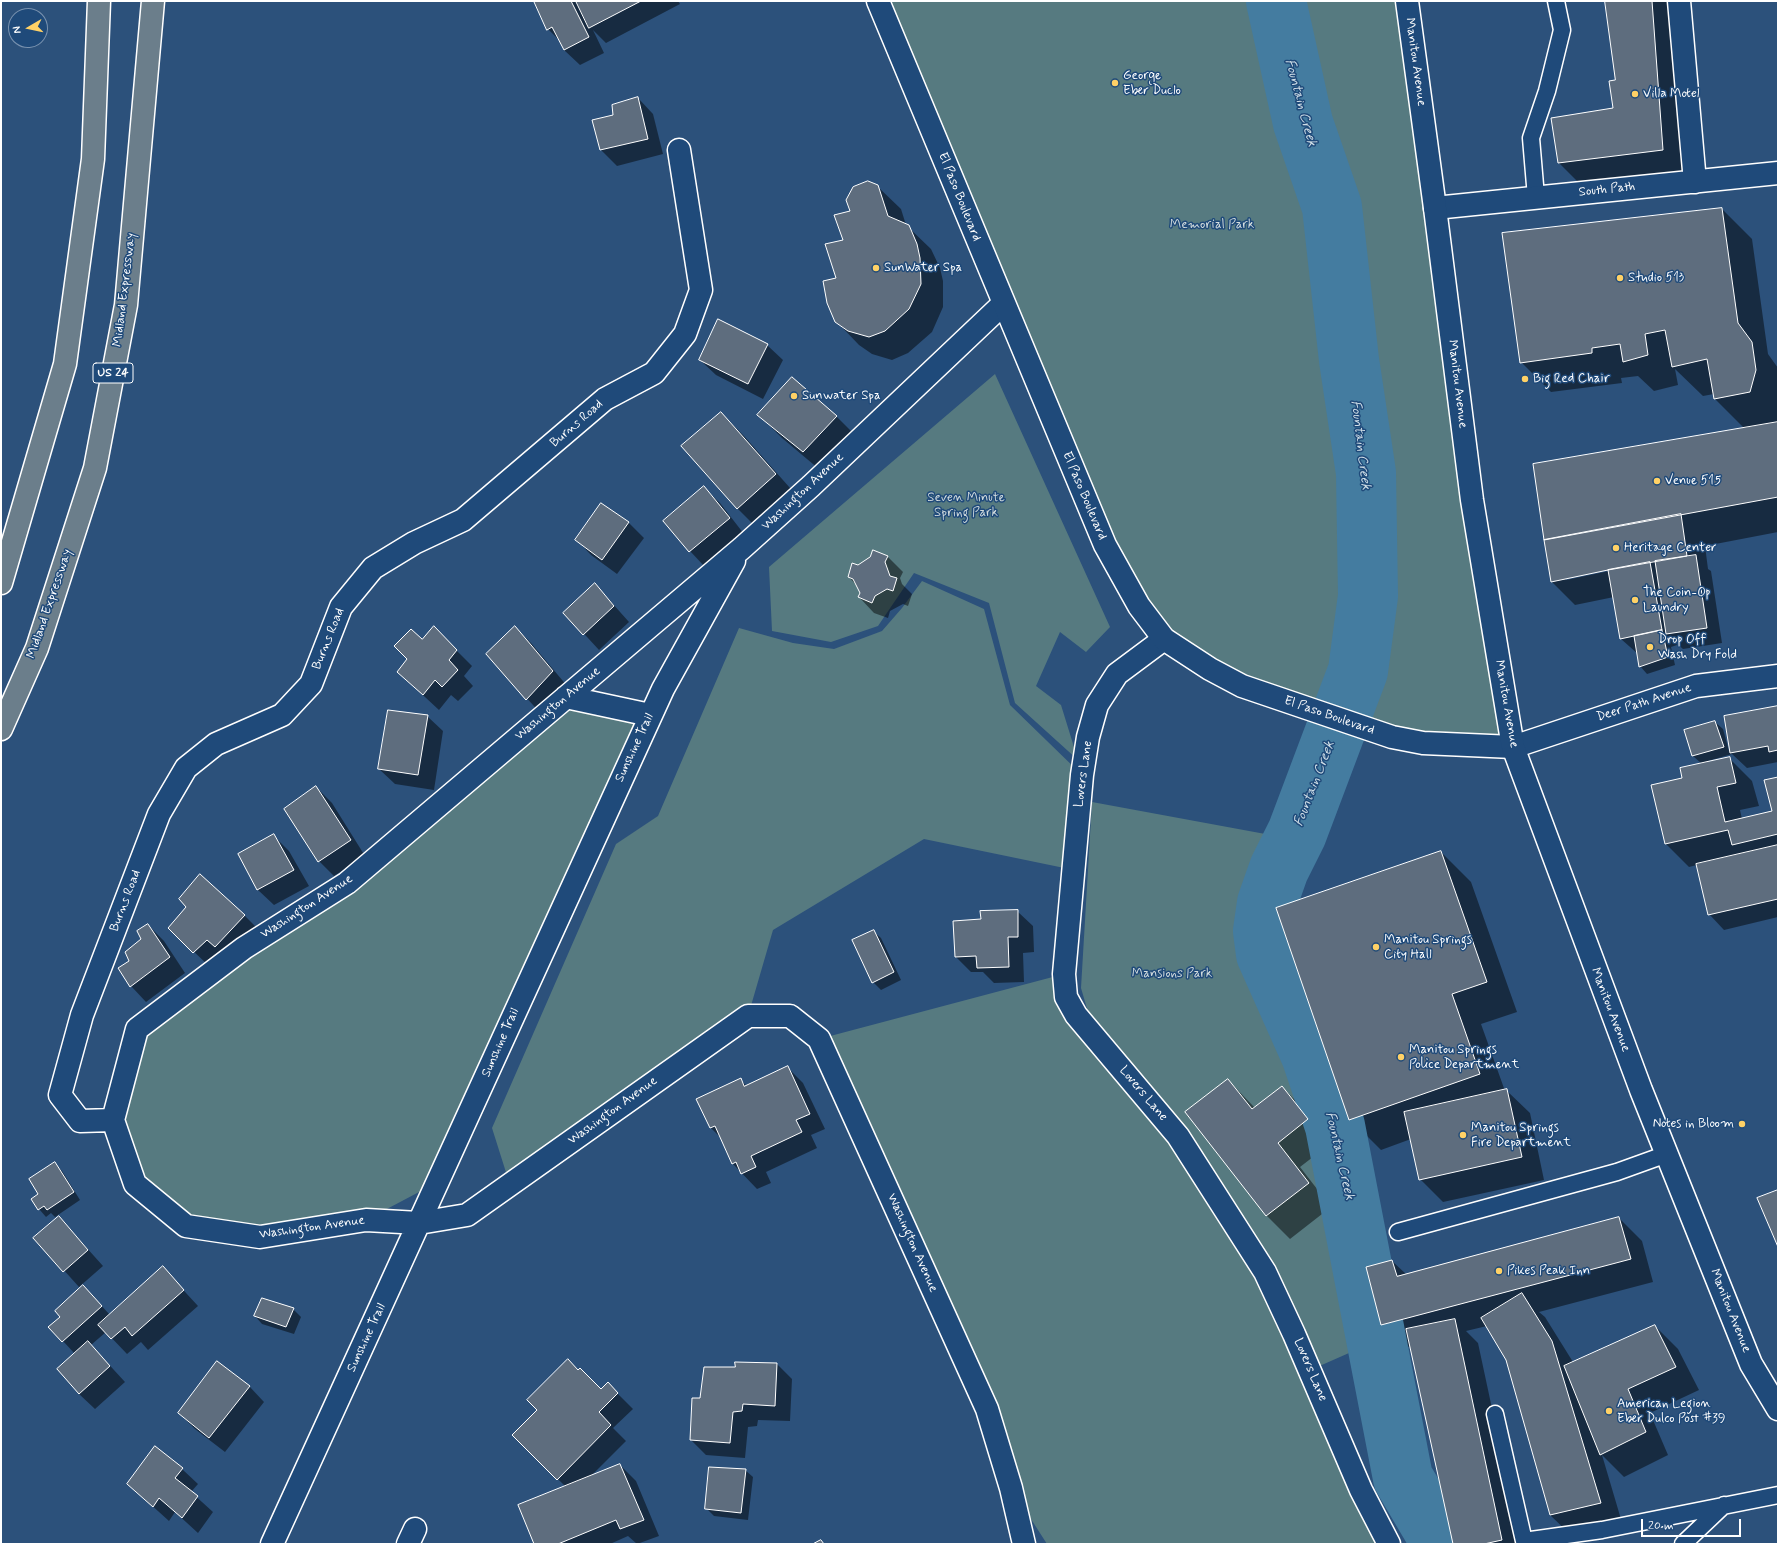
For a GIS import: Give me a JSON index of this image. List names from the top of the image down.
{
  "streets": {
    "highway": ["Midland Expressway", "US 24"],
    "street": [
      "Manitou Avenue",
      "South Path",
      "El Paso Boulevard",
      "Burns Road",
      "Washington Avenue",
      "Deer Path Avenue",
      "Sunshine Trail",
      "Lovers Lane"
    ]
  },
  "crossings": [
    ["Manitou Avenue", "South Path"],
    ["Manitou Avenue", "El Paso Boulevard"],
    ["Manitou Avenue", "Deer Path Avenue"],
    ["El Paso Boulevard", "Washington Avenue"],
    ["El Paso Boulevard", "Deer Path Avenue"],
    ["El Paso Boulevard", "Lovers Lane"],
    ["Burns Road", "Washington Avenue"],
    ["Washington Avenue", "Sunshine Trail"]
  ],
  "water": ["Fountain Creek"],
  "parks": ["Memorial Park", "Seven Minute Spring Park", "Mansions Park"],
  "places": [
    "George Eber Duclo",
    "Villa Motel",
    "SunWater Spa",
    "Studio 513",
    "Big Red Chair",
    "Sunwater Spa",
    "Venue 515",
    "Heritage Center",
    "The Coin-Op Laundry",
    "Drop Off Wash Dry Fold",
    "Manitou Springs City Hall",
    "Manitou Springs Police Department",
    "Notes in Bloom",
    "Manitou Springs Fire Department",
    "Pikes Peak Inn",
    "American Legion Eber Dulco Post #39"
  ],
  "scale_bar": "20 m",
  "north": "left"
}
